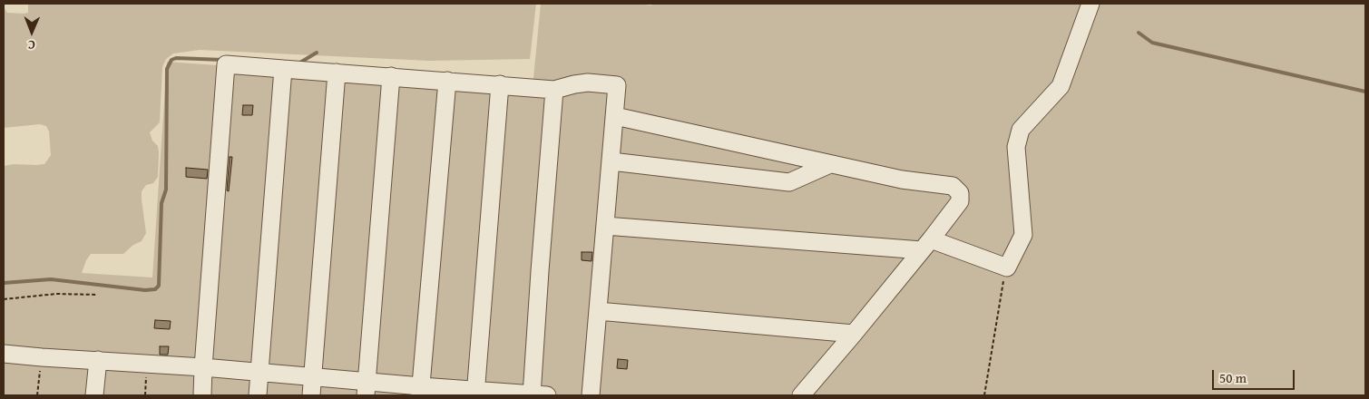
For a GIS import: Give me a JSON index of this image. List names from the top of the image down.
{
  "scale_bar": "50 m",
  "north": "bottom"
}
